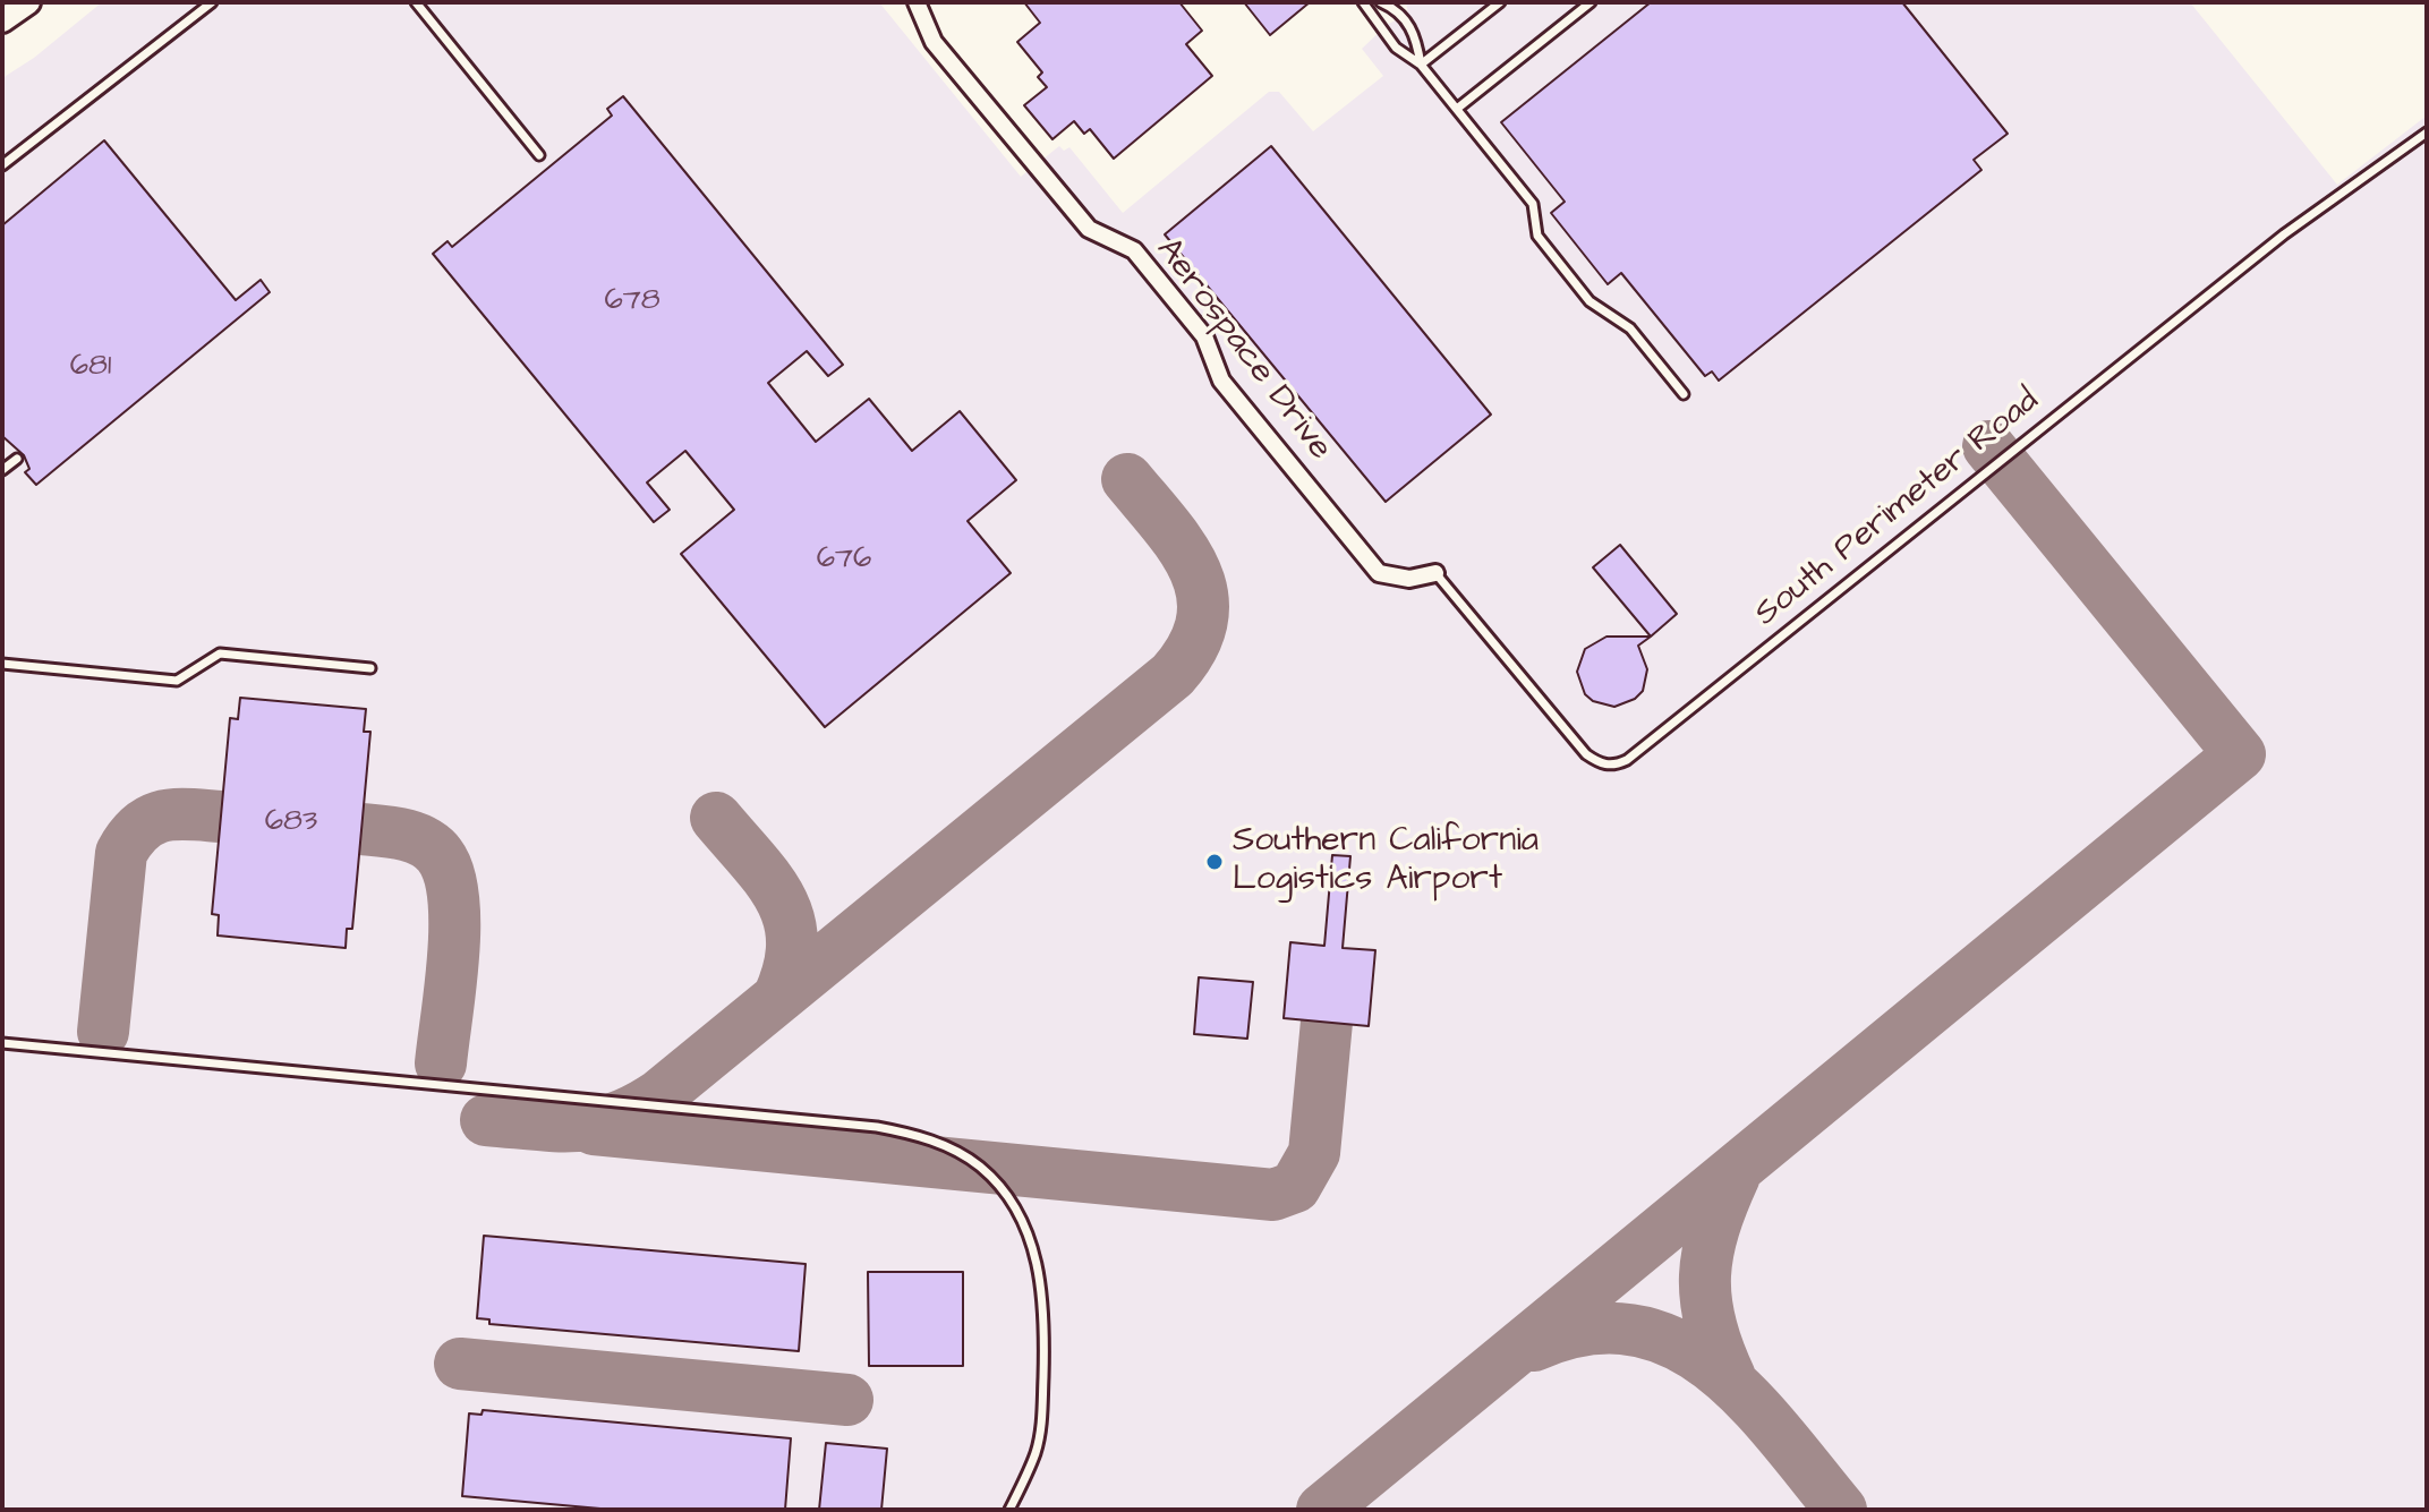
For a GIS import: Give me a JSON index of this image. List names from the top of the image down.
{
  "streets": {
    "street": ["Aerospace Drive"],
    "lane": ["South Perimeter Road"]
  },
  "crossings": [
    ["Aerospace Drive", "South Perimeter Road"]
  ],
  "places": ["Southern California Logistics Airport"],
  "house_numbers": [
    "678",
    "681",
    "676",
    "683"
  ]
}
